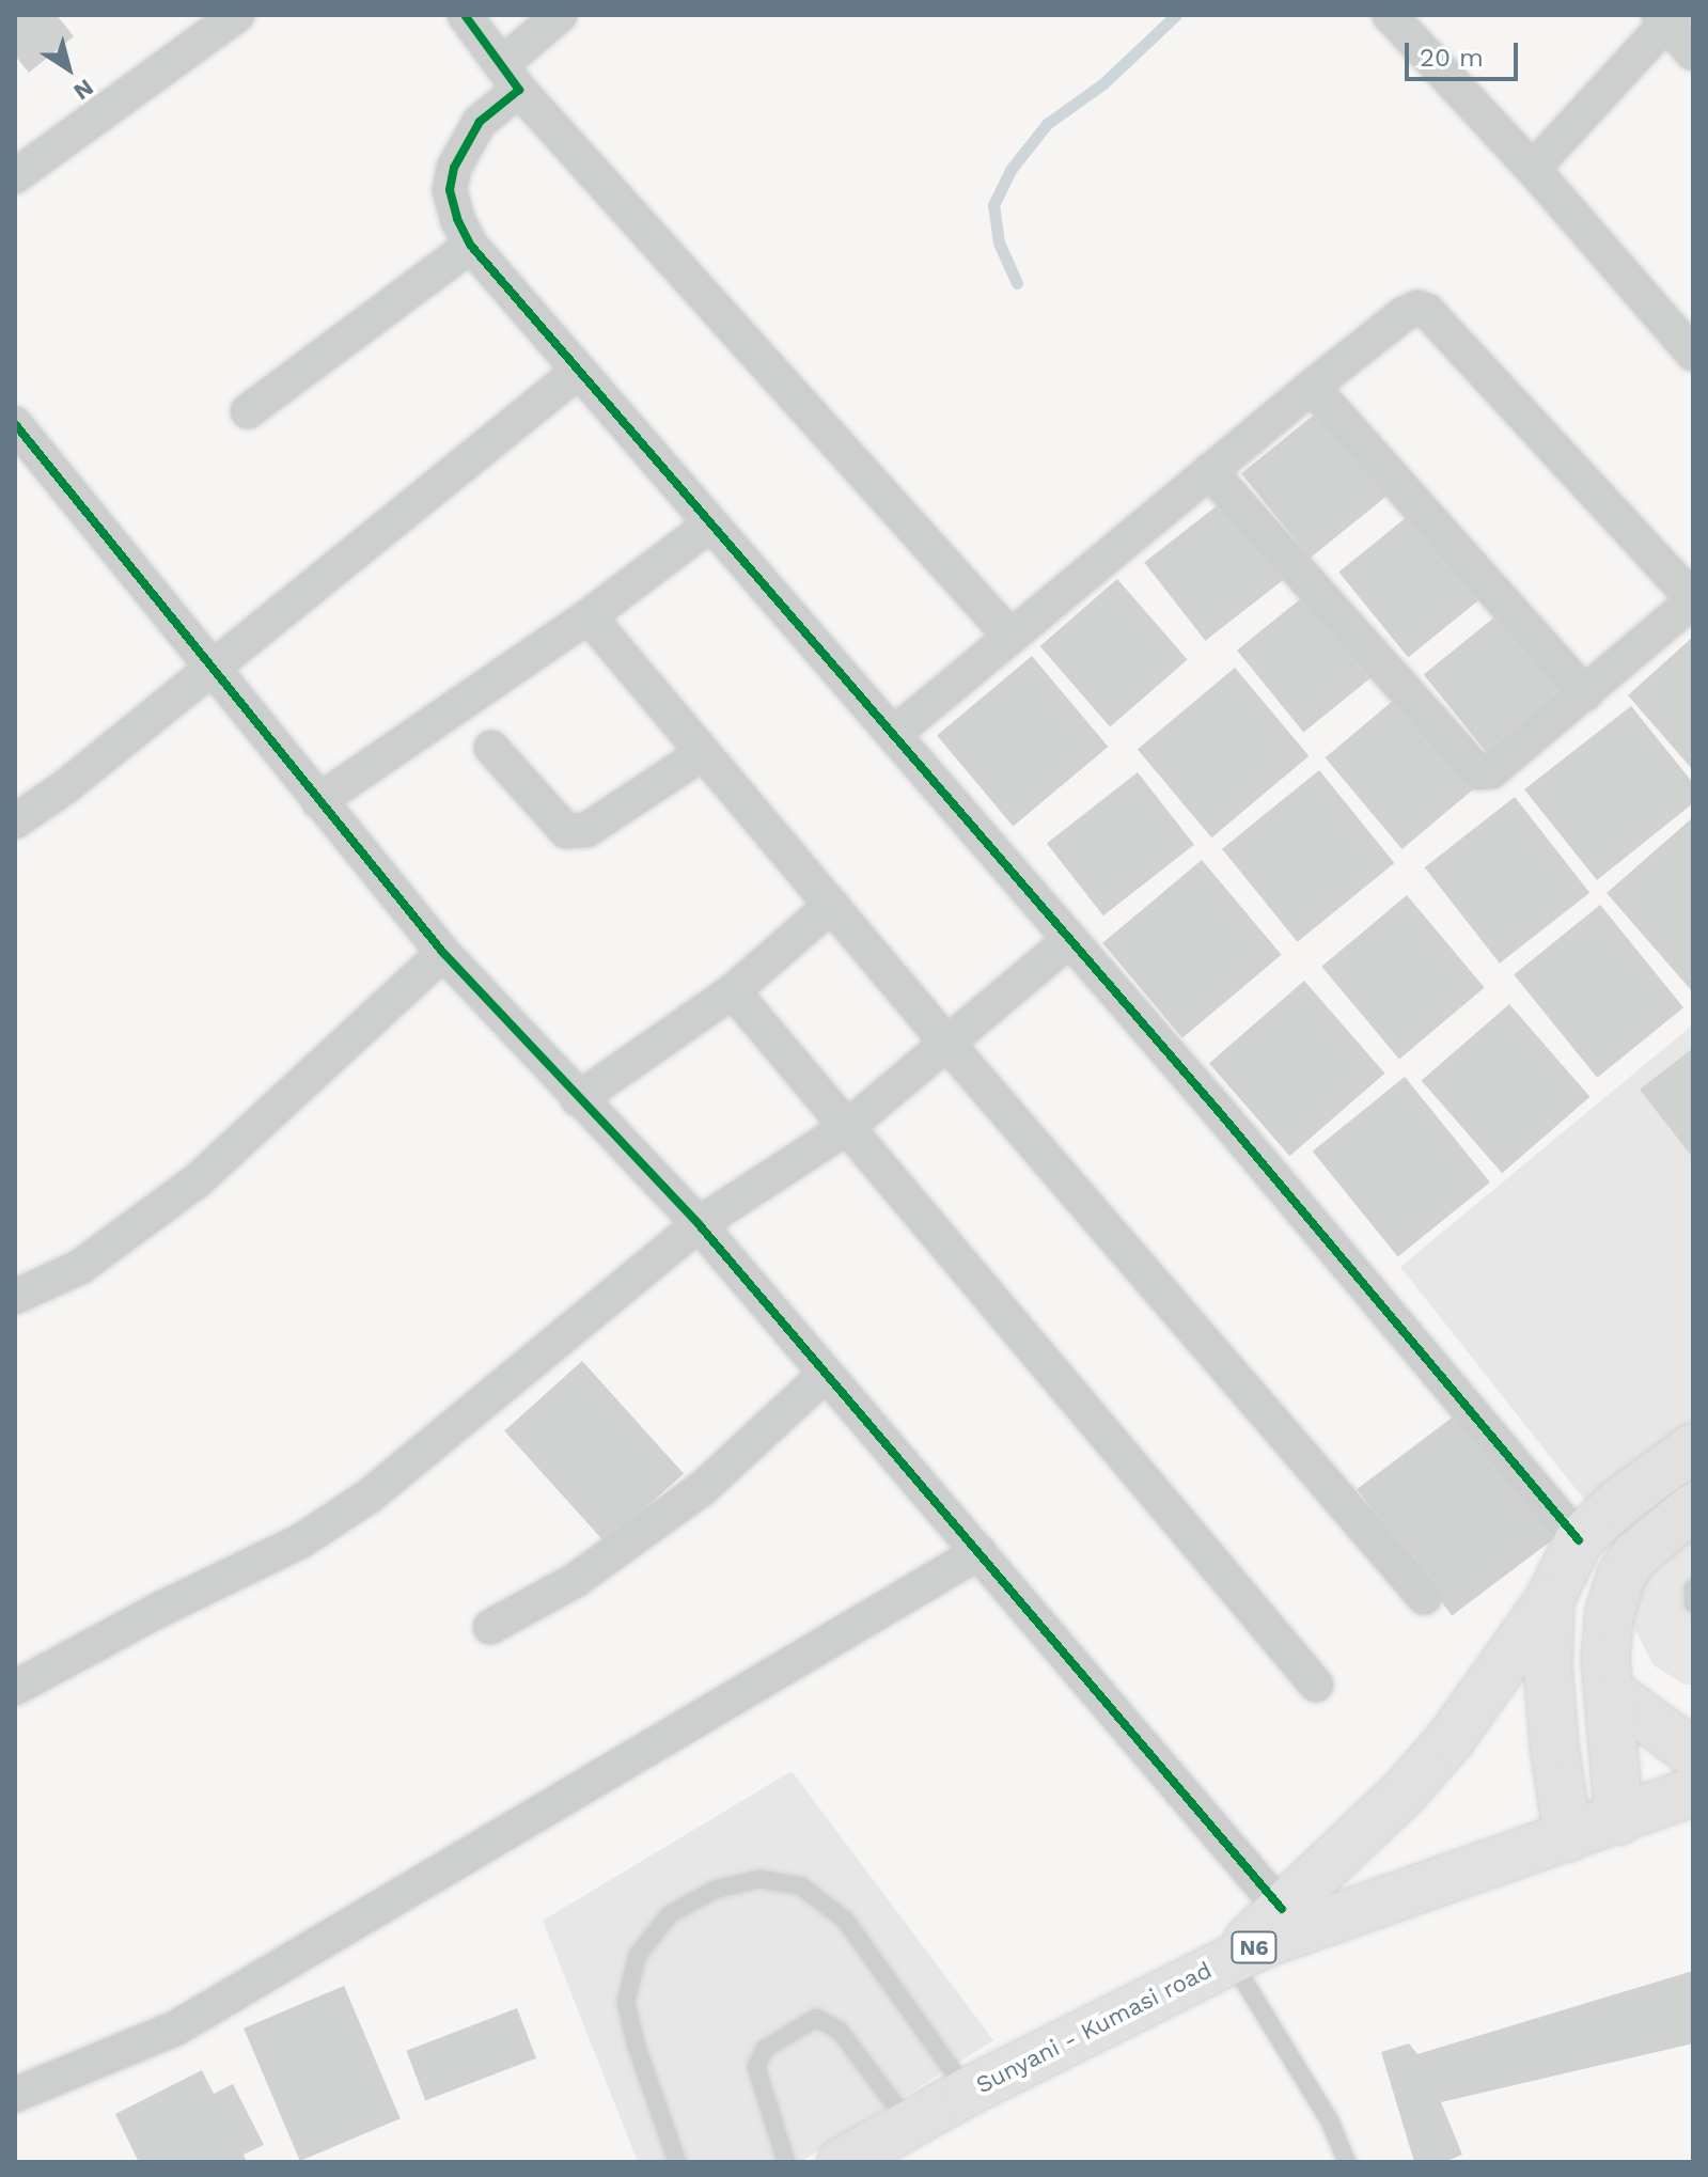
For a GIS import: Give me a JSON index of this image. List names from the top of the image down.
{
  "streets": {
    "main road": ["N6", "Sunyani - Kumasi road"]
  },
  "scale_bar": "20 m",
  "north": "bottom right"
}
